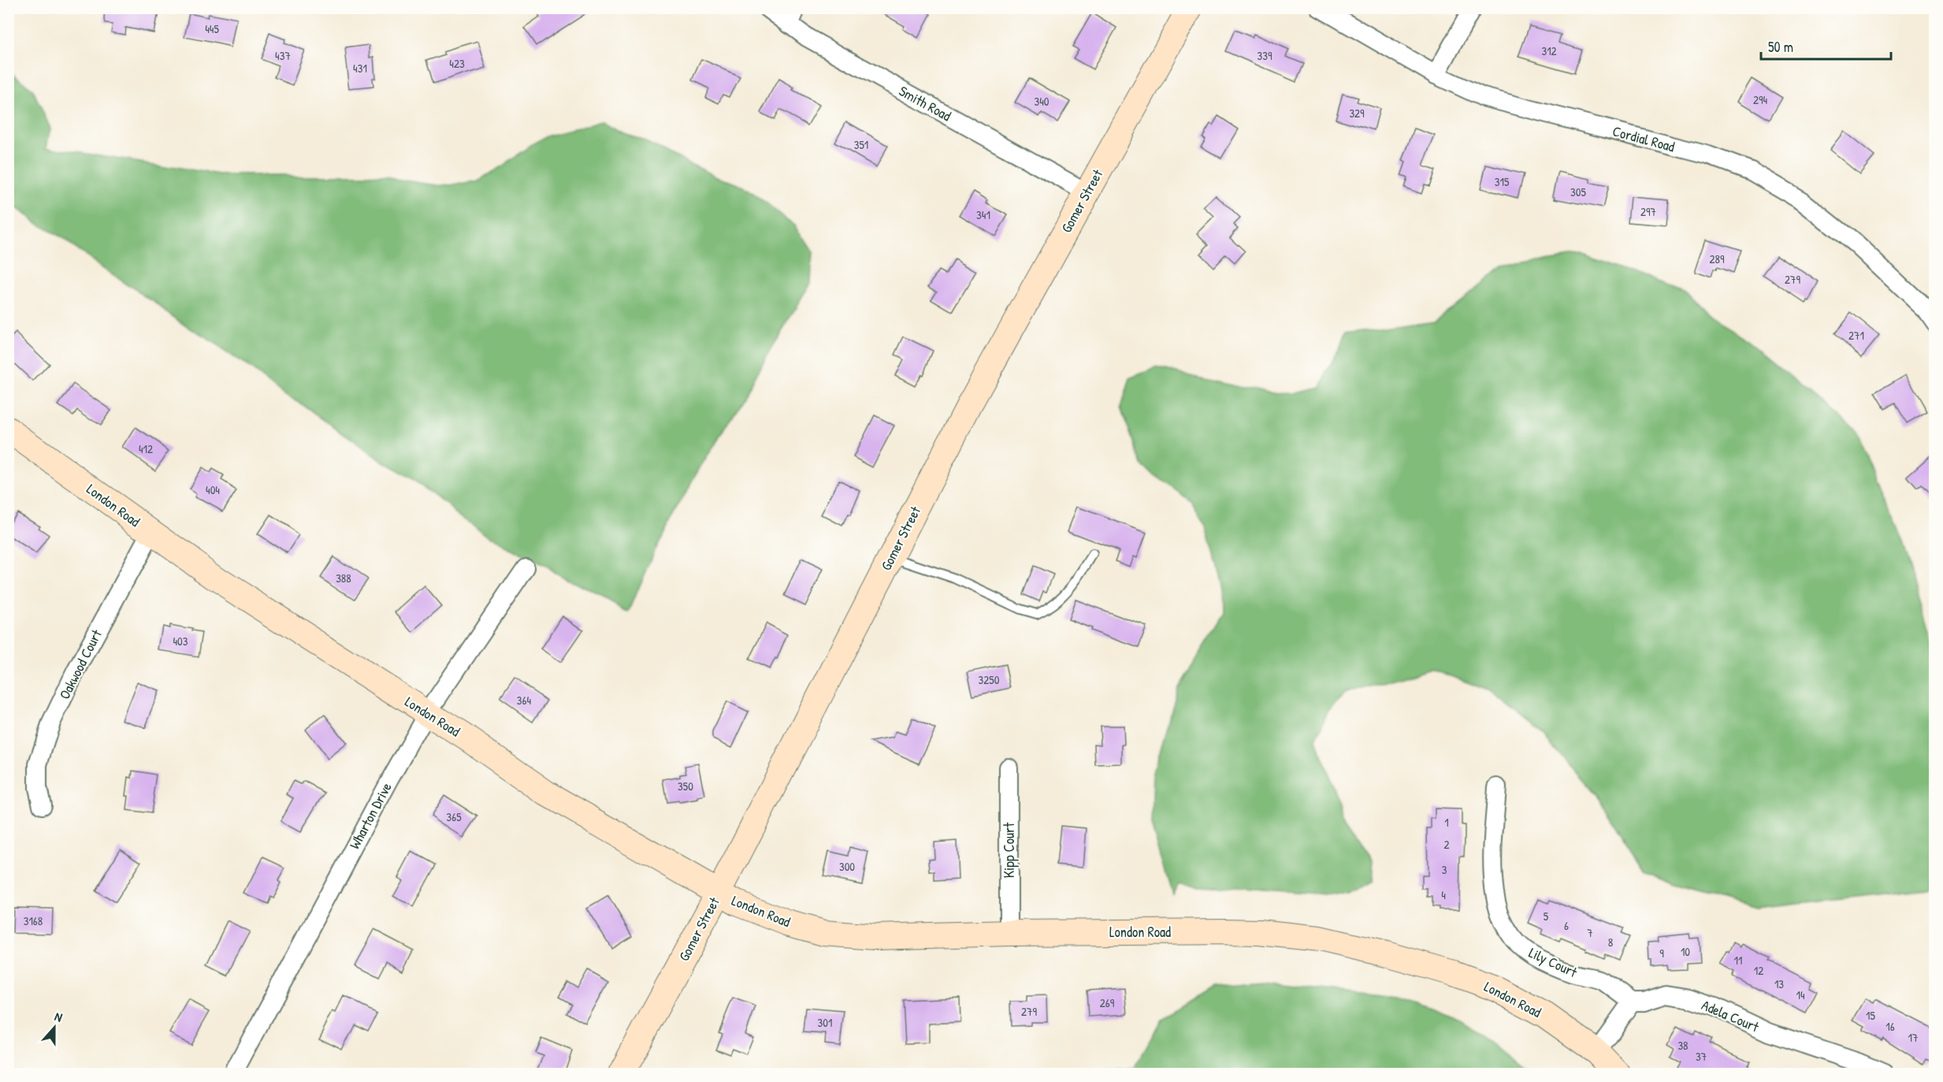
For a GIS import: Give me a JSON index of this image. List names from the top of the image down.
{
  "streets": {
    "street": [
      "Smith Road",
      "Cordial Road",
      "Gomer Street",
      "London Road",
      "Oakwood Court",
      "Wharton Drive",
      "Kipp Court",
      "Lily Court",
      "Adela Court"
    ]
  },
  "crossings": [
    ["Smith Road", "Gomer Street"],
    ["Gomer Street", "London Road"],
    ["London Road", "Oakwood Court"],
    ["London Road", "Wharton Drive"],
    ["London Road", "Kipp Court"],
    ["Lily Court", "Adela Court"]
  ],
  "house_numbers": [
    "445",
    "312",
    "437",
    "339",
    "423",
    "431",
    "294",
    "340",
    "329",
    "351",
    "315",
    "305",
    "297",
    "341",
    "289",
    "279",
    "271",
    "412",
    "404",
    "388",
    "403",
    "3250",
    "364",
    "350",
    "365",
    "1",
    "2",
    "300",
    "3",
    "4",
    "5",
    "3168",
    "6",
    "7",
    "8",
    "10",
    "9",
    "11",
    "12",
    "13",
    "14",
    "269",
    "279",
    "15",
    "301",
    "16",
    "17",
    "38",
    "37"
  ],
  "scale_bar": "50 m",
  "north": "top"
}
